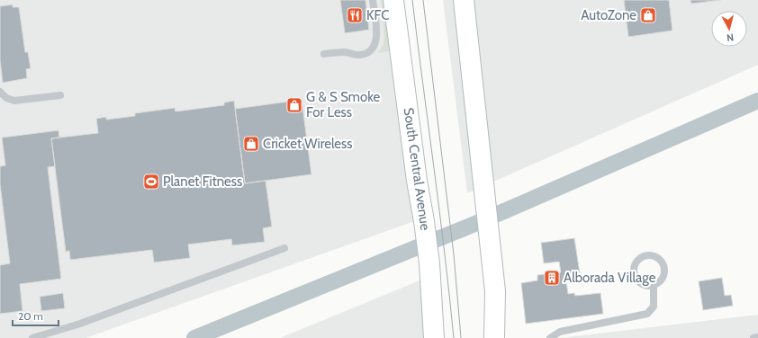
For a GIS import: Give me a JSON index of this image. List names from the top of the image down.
{
  "streets": {
    "main road": ["South Central Avenue"]
  },
  "places": {
    "restaurant": ["KFC"],
    "shop": ["AutoZone", "G & S Smoke For Less", "Cricket Wireless"],
    "sports": ["Planet Fitness"],
    "building": ["Alborada Village"]
  },
  "scale_bar": "20 m",
  "north": "bottom"
}
